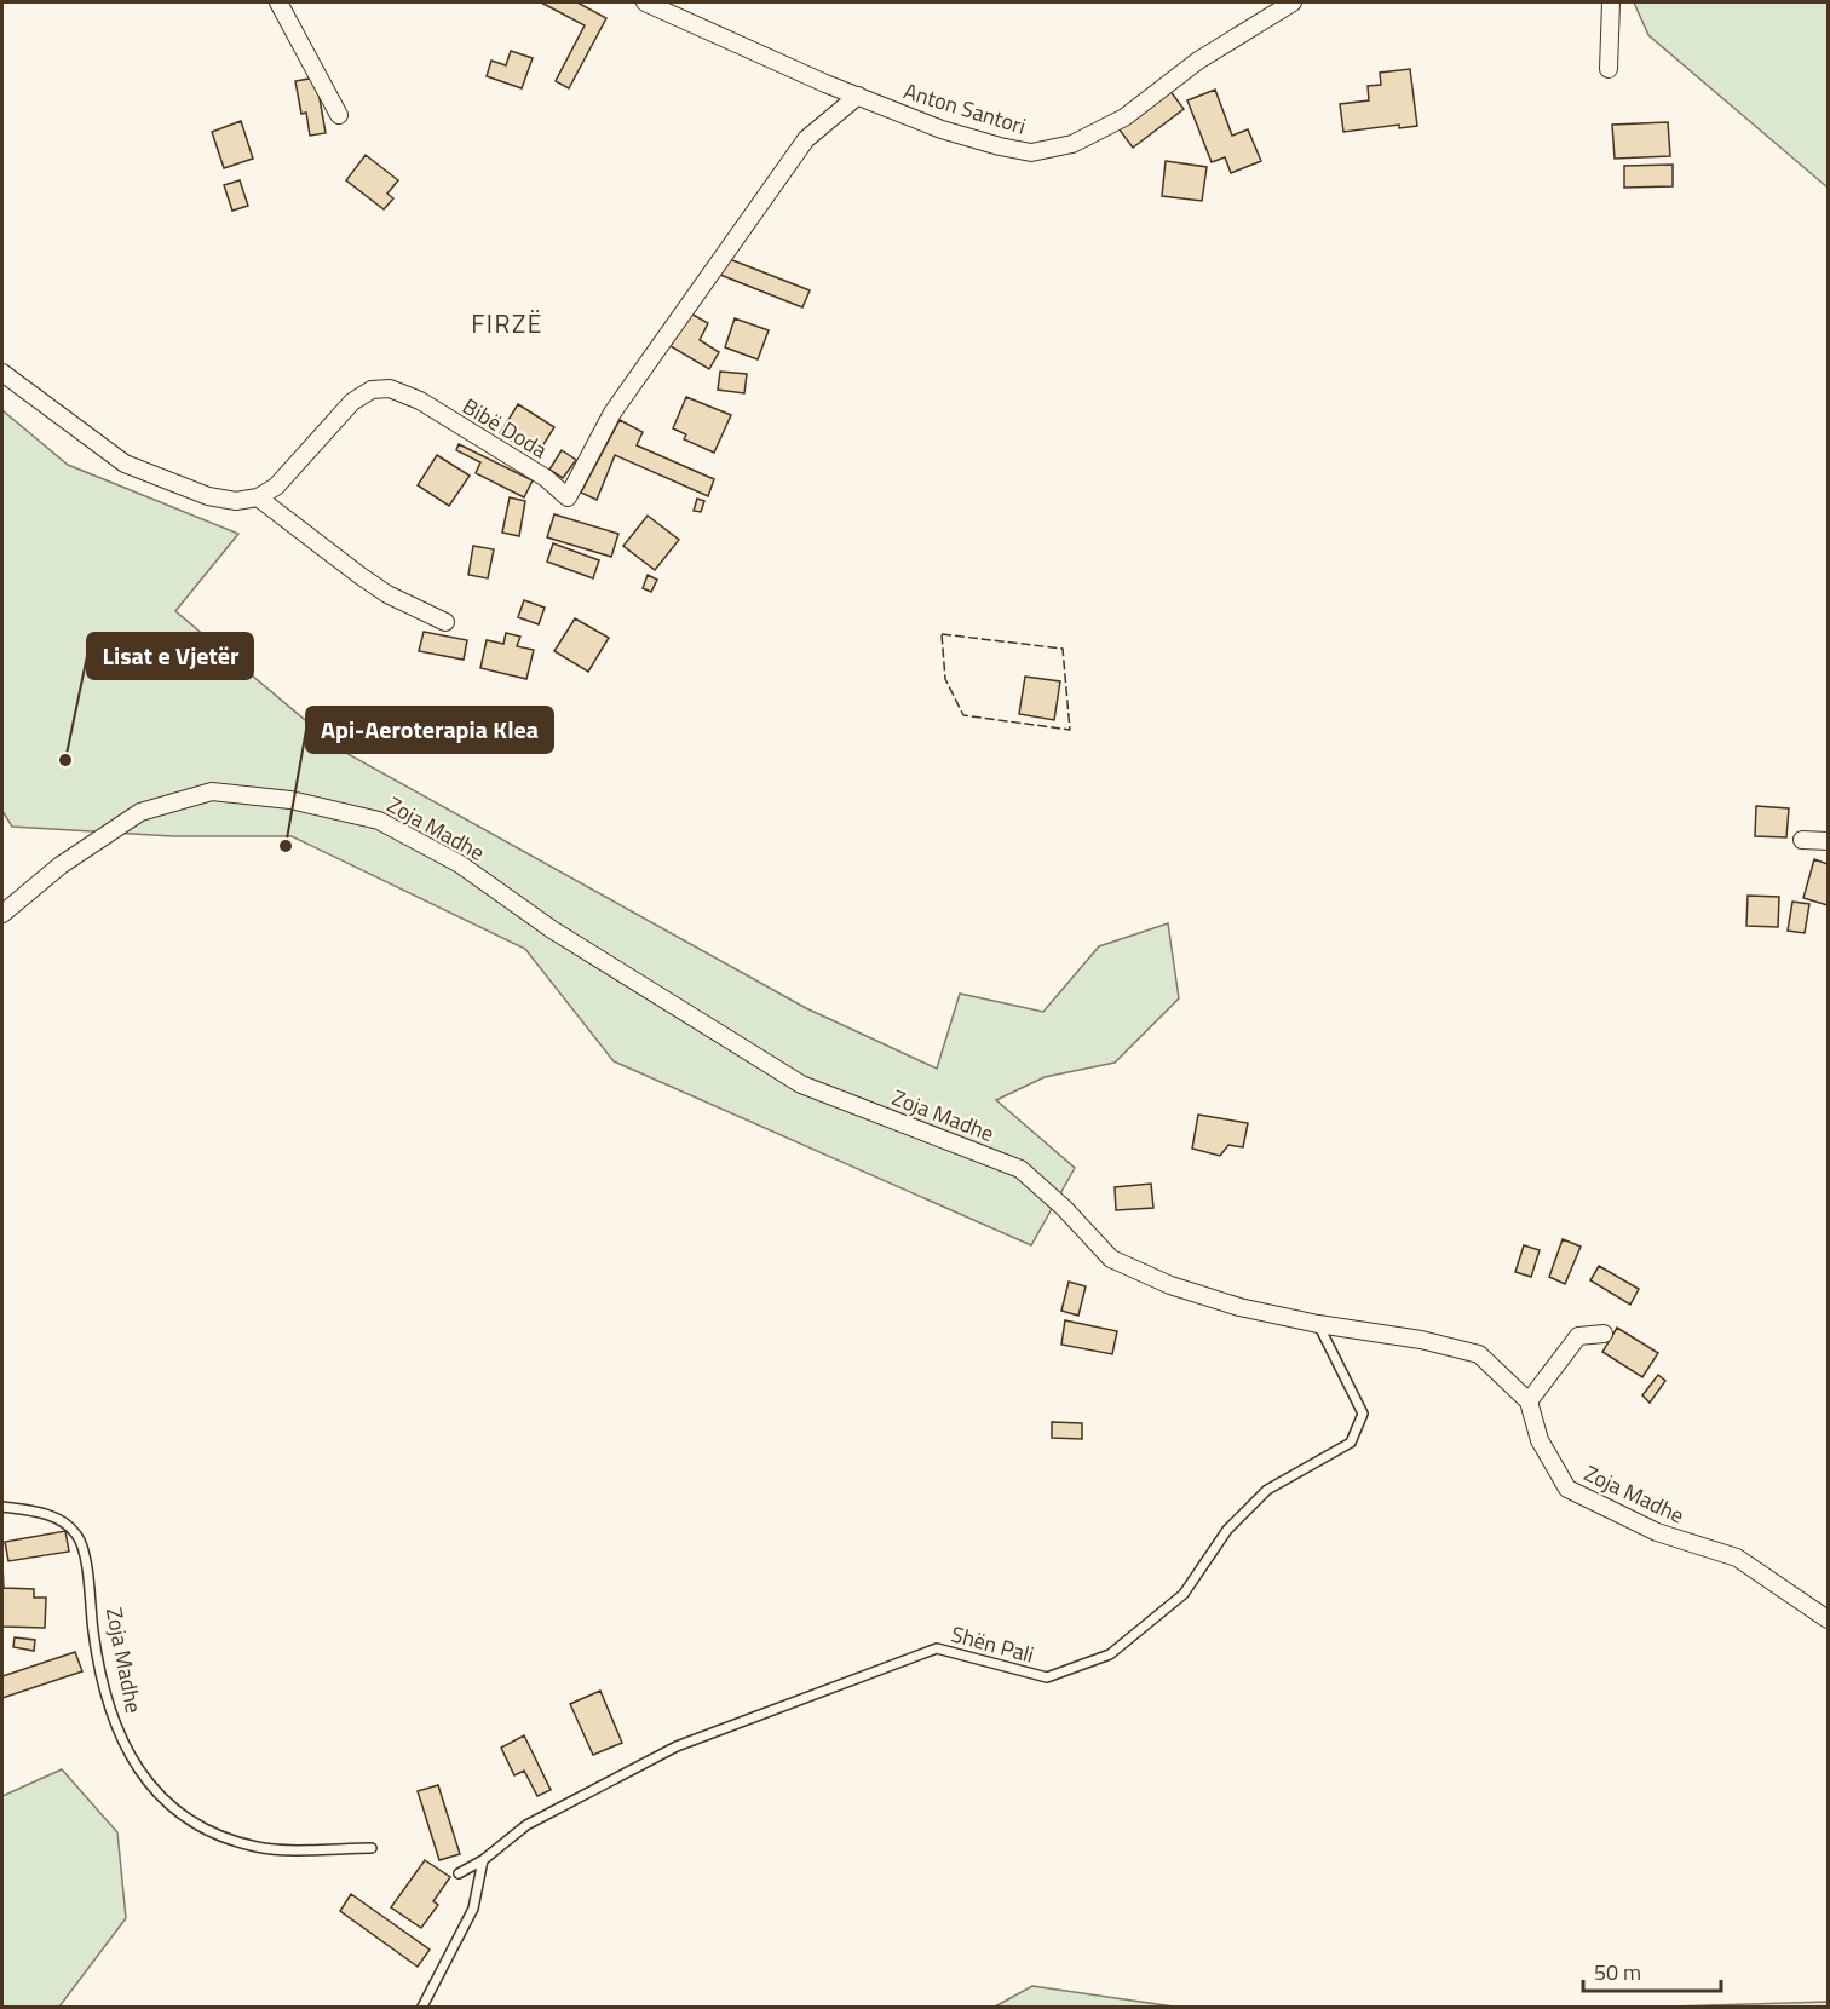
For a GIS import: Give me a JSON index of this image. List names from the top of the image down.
{
  "streets": {
    "street": ["Anton Santori", "Bibë Doda", "Zoja Madhe"],
    "lane": ["Shën Pali"]
  },
  "crossings": [
    ["Anton Santori", "Bibë Doda"],
    ["Zoja Madhe", "Shën Pali"]
  ],
  "districts": ["FIRZË"],
  "places": ["Lisat e Vjetër", "Api-Aeroterapia Klea"],
  "scale_bar": "50 m"
}
